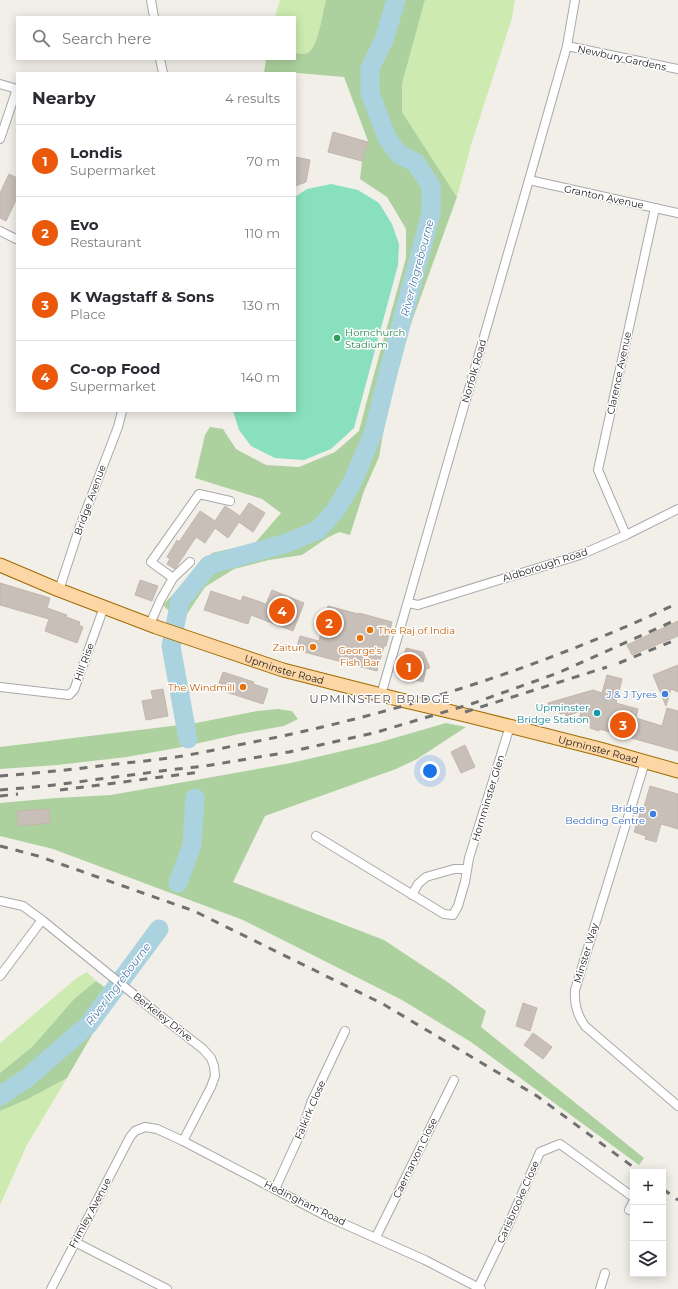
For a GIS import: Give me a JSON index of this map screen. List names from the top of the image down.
{
  "streets": {
    "main road": ["Upminster Road"],
    "street": [
      "Newbury Gardens",
      "Granton Avenue",
      "Norfolk Road",
      "Clarence Avenue",
      "Bridge Avenue",
      "Aldborough Road",
      "Hill Rise",
      "Hornminster Glen",
      "Minster Way",
      "Berkeley Drive",
      "Falkirk Close",
      "Caernarvon Close",
      "Carisbrooke Close",
      "Hedingham Road",
      "Frimley Avenue"
    ]
  },
  "crossings": [
    ["Newbury Gardens", "Norfolk Road"],
    ["Granton Avenue", "Norfolk Road"],
    ["Granton Avenue", "Clarence Avenue"],
    ["Norfolk Road", "Aldborough Road"],
    ["Norfolk Road", "Upminster Road"],
    ["Clarence Avenue", "Aldborough Road"],
    ["Bridge Avenue", "Upminster Road"],
    ["Hill Rise", "Upminster Road"],
    ["Upminster Road", "Hornminster Glen"],
    ["Upminster Road", "Minster Way"],
    ["Berkeley Drive", "Hedingham Road"],
    ["Falkirk Close", "Hedingham Road"],
    ["Caernarvon Close", "Hedingham Road"],
    ["Carisbrooke Close", "Hedingham Road"],
    ["Hedingham Road", "Frimley Avenue"]
  ],
  "districts": ["UPMINSTER BRIDGE"],
  "water": ["River Ingrebourne"],
  "places": [
    "Hornchurch Stadium",
    "The Raj of India",
    "George's Fish Bar",
    "Zaitun",
    "The Windmill",
    "J & J Tyres",
    "Upminster Bridge Station",
    "Bridge Bedding Centre"
  ],
  "page": {
    "search": "Search here",
    "heading": ["Nearby", "4 results"],
    "list": [
      {
        "mark": "1",
        "name": "Londis",
        "note": "Supermarket",
        "value": "70 m"
      },
      {
        "mark": "2",
        "name": "Evo",
        "note": "Restaurant",
        "value": "110 m"
      },
      {
        "mark": "3",
        "name": "K Wagstaff & Sons",
        "note": "Place",
        "value": "130 m"
      },
      {
        "mark": "4",
        "name": "Co-op Food",
        "note": "Supermarket",
        "value": "140 m"
      }
    ],
    "pins": [
      "4",
      "2",
      "1",
      "3"
    ],
    "map_buttons": ["+", "−"]
  }
}
